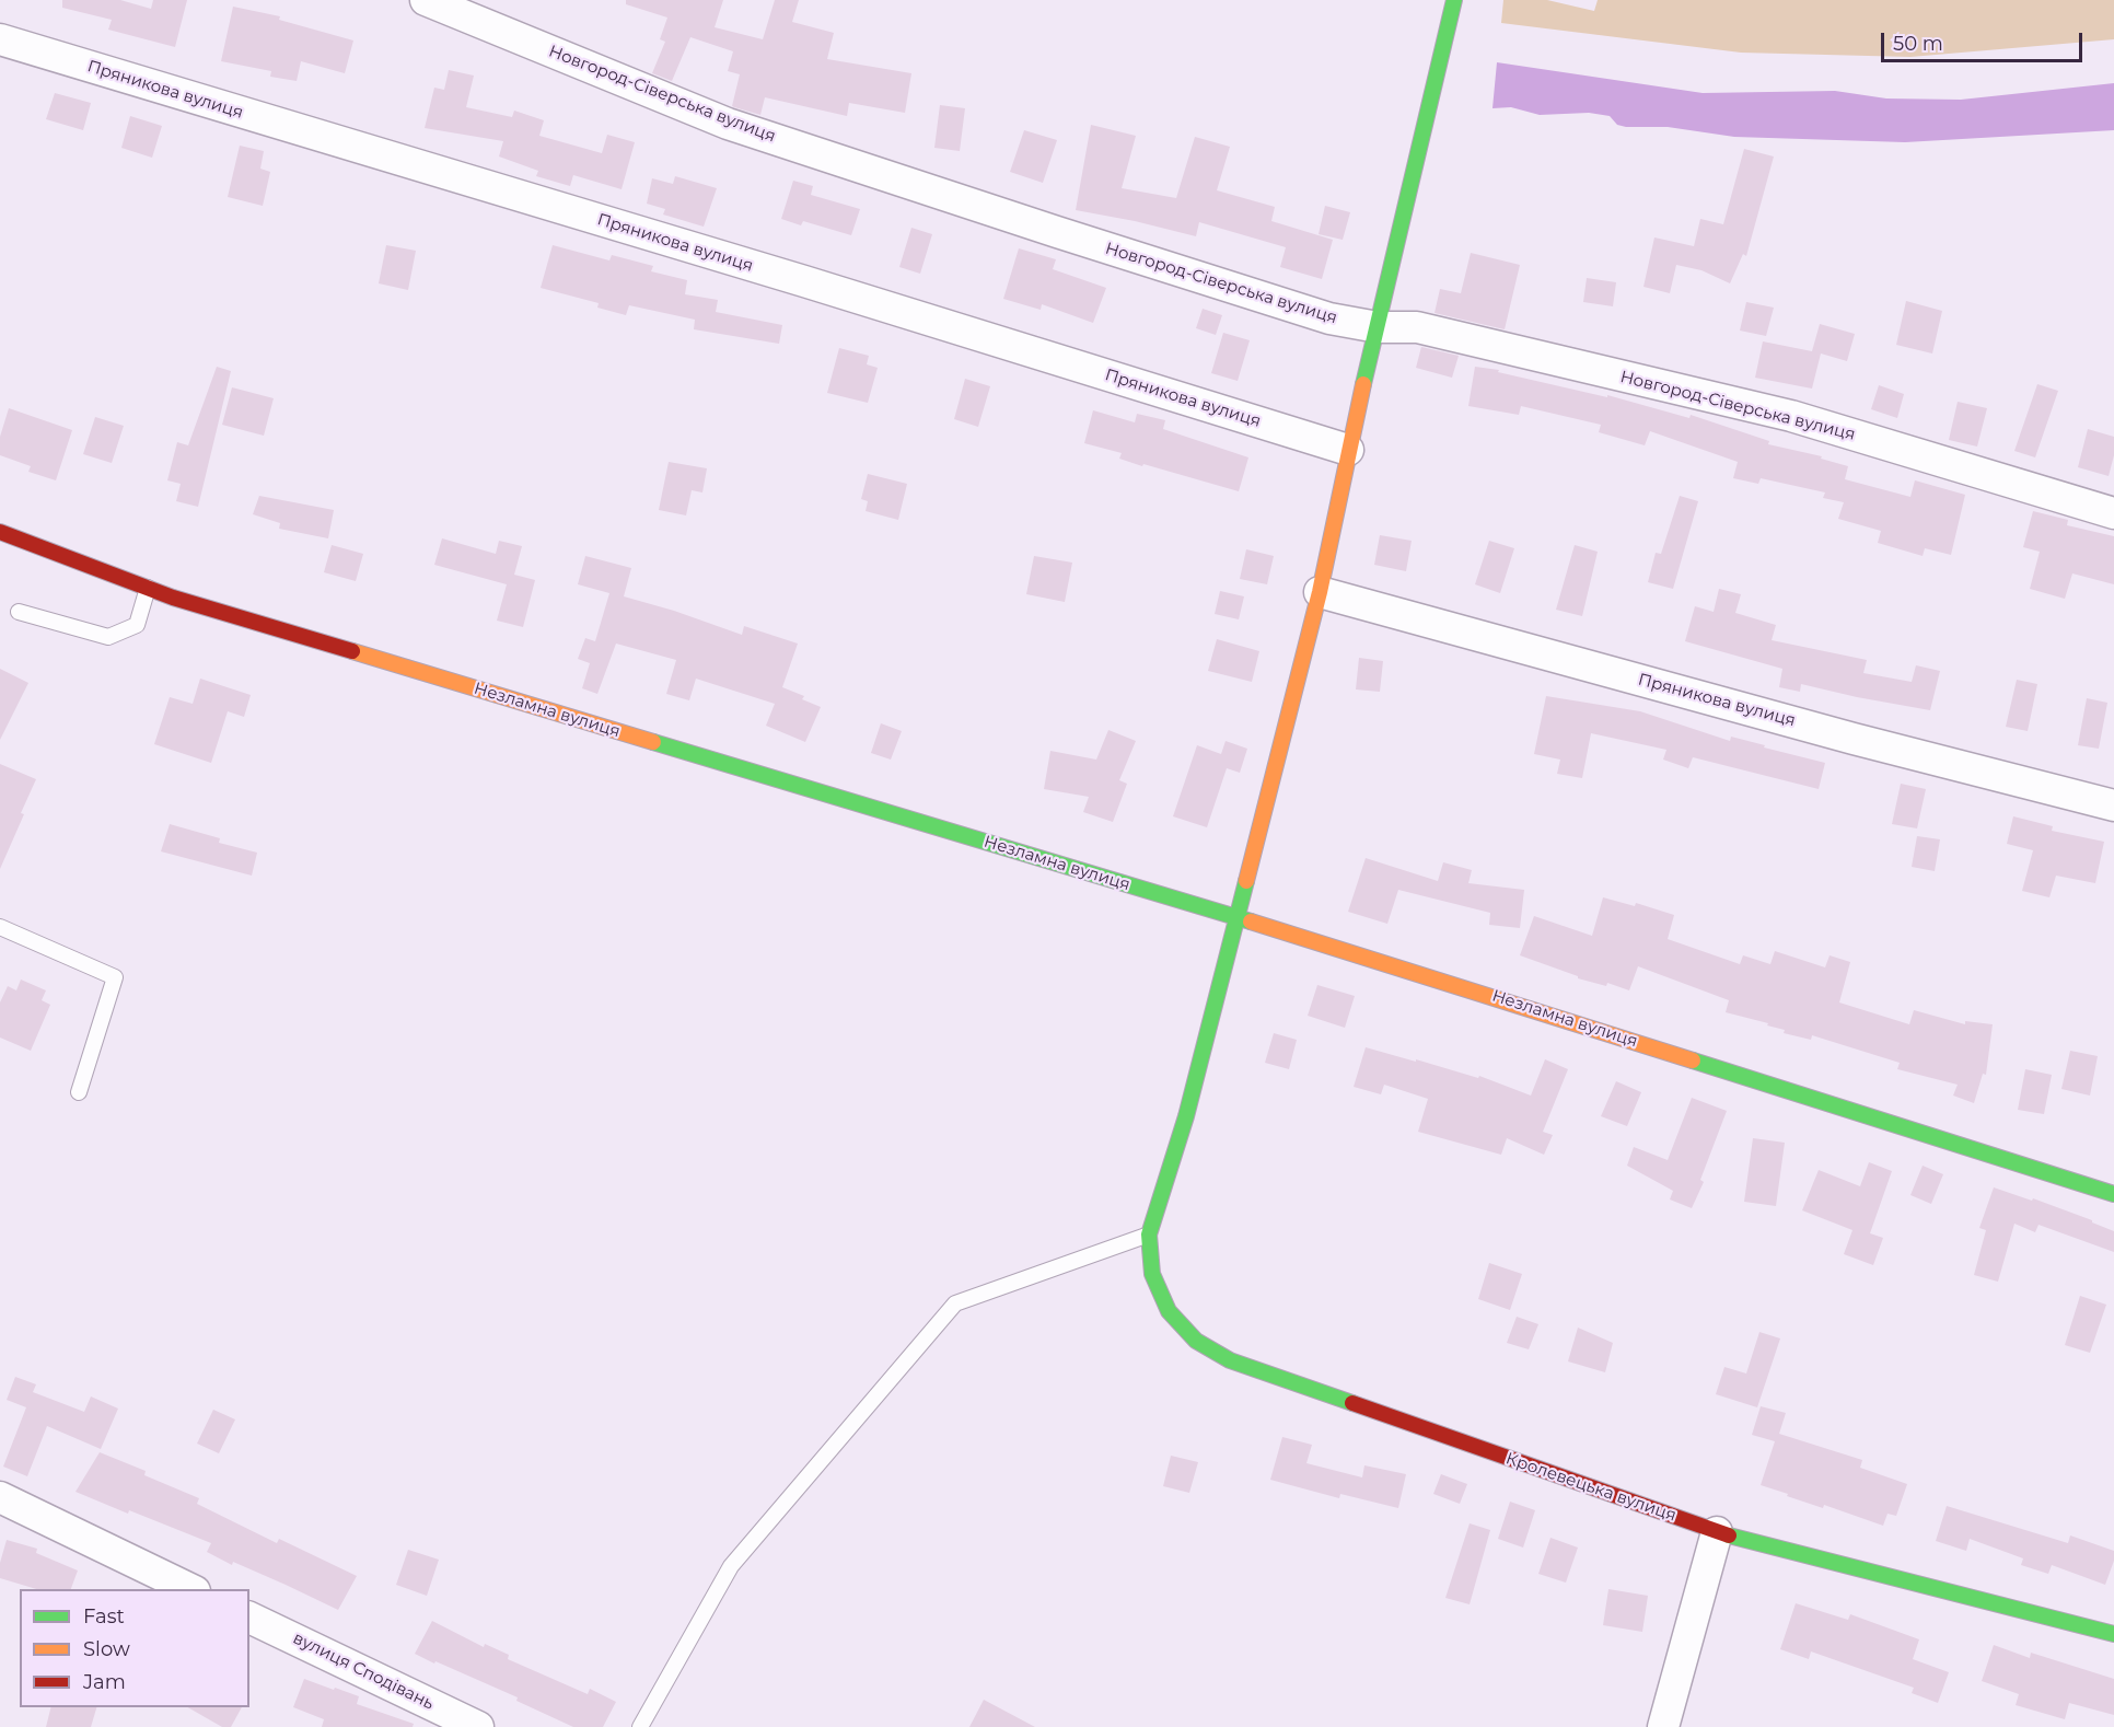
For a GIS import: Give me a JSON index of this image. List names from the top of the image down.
{
  "streets": {
    "street": [
      "Пряникова вулиця",
      "Новгород-Сіверська вулиця",
      "Незламна вулиця",
      "Кролевецька вулиця",
      "вулиця Сподівань"
    ]
  },
  "legend": ["Fast", "Slow", "Jam"],
  "scale_bar": "50 m"
}
